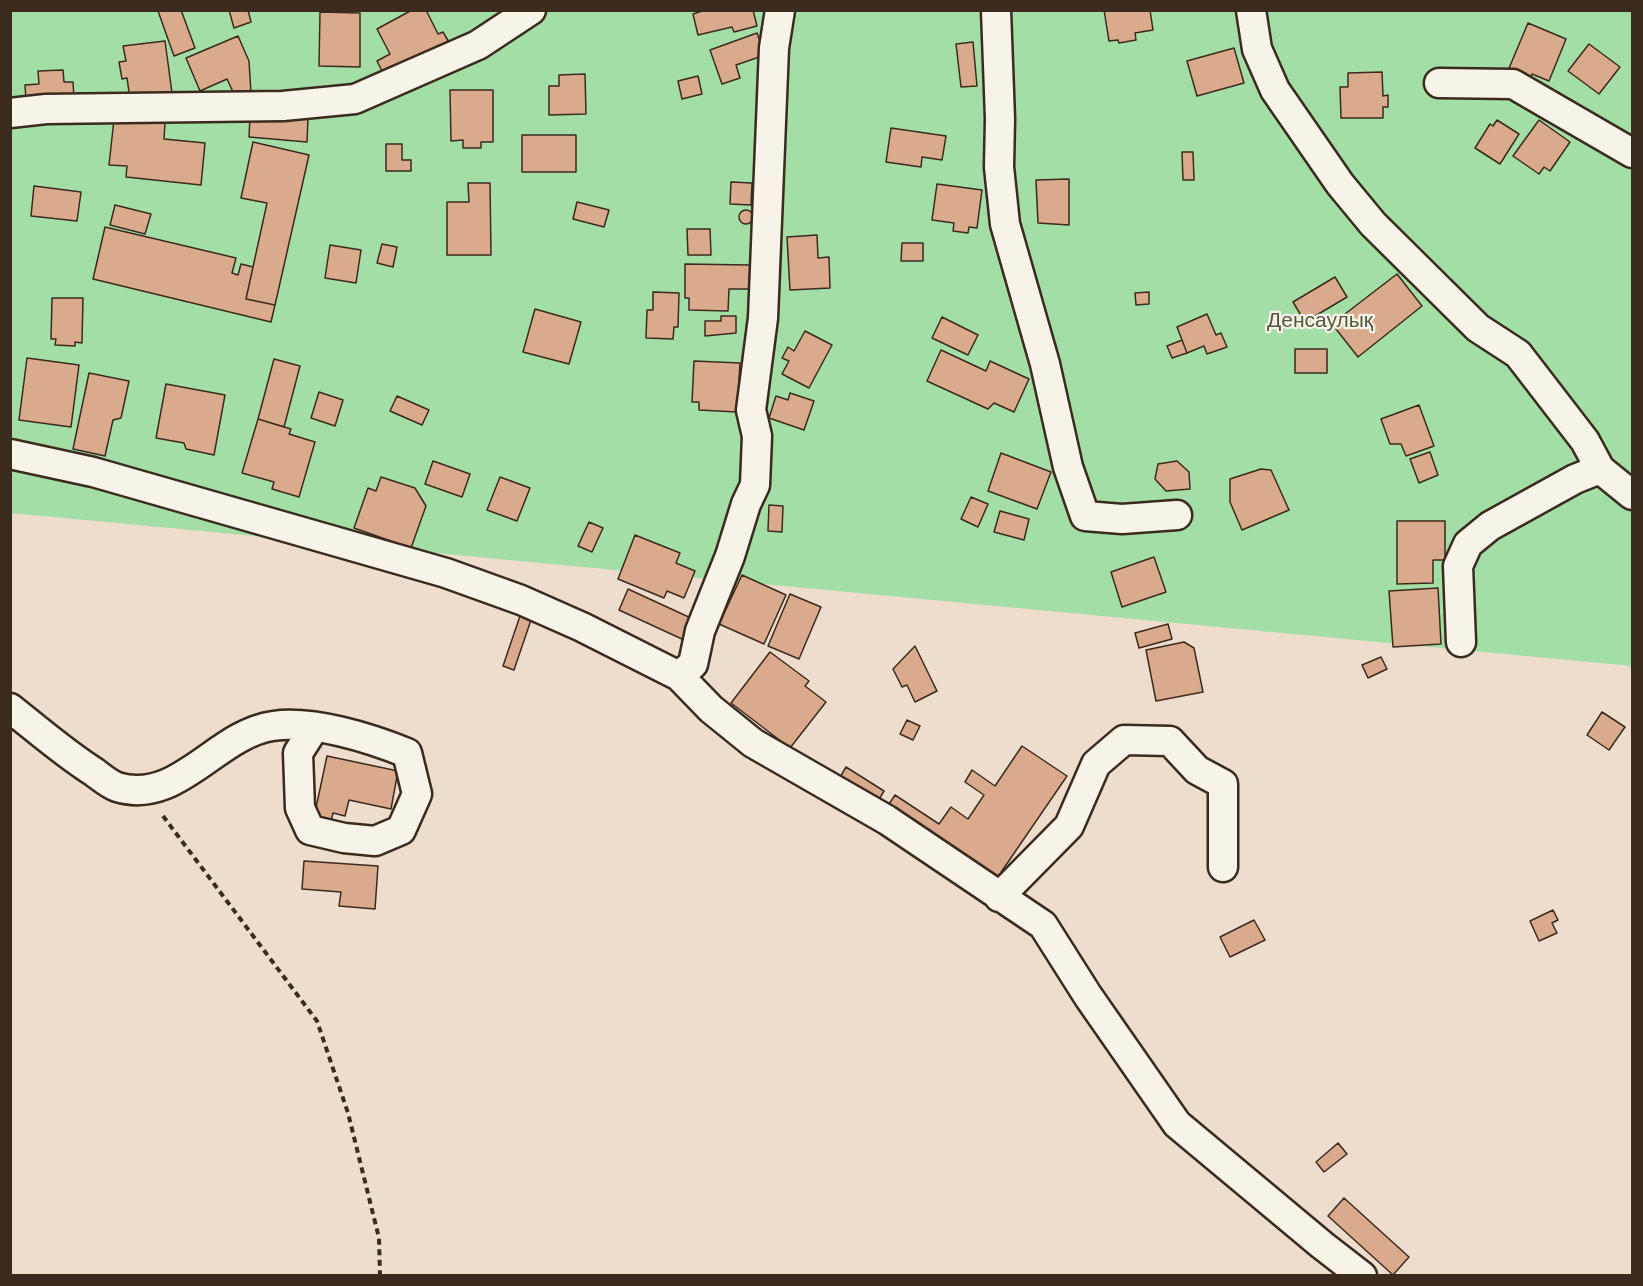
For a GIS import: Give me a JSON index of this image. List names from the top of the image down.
{
  "parks": ["Денсаулық"]
}
